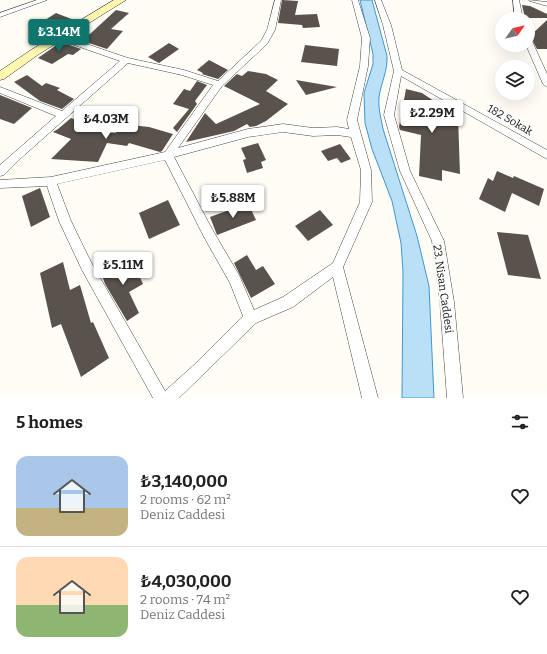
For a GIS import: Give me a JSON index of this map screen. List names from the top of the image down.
{
  "streets": {
    "street": ["182 Sokak", "23. Nisan Caddesi"]
  },
  "crossings": [
    ["182 Sokak", "23. Nisan Caddesi"]
  ],
  "north": "top right",
  "page": {
    "price": [
      "₺3.14M",
      "₺2.29M",
      "₺4.03M",
      "₺5.88M",
      "₺5.11M"
    ],
    "heading": "5 homes",
    "list": [
      {
        "name": "₺3,140,000",
        "note": "2 rooms · 62 m² · Deniz Caddesi"
      },
      {
        "name": "₺4,030,000",
        "note": "2 rooms · 74 m² · Deniz Caddesi"
      }
    ]
  }
}
